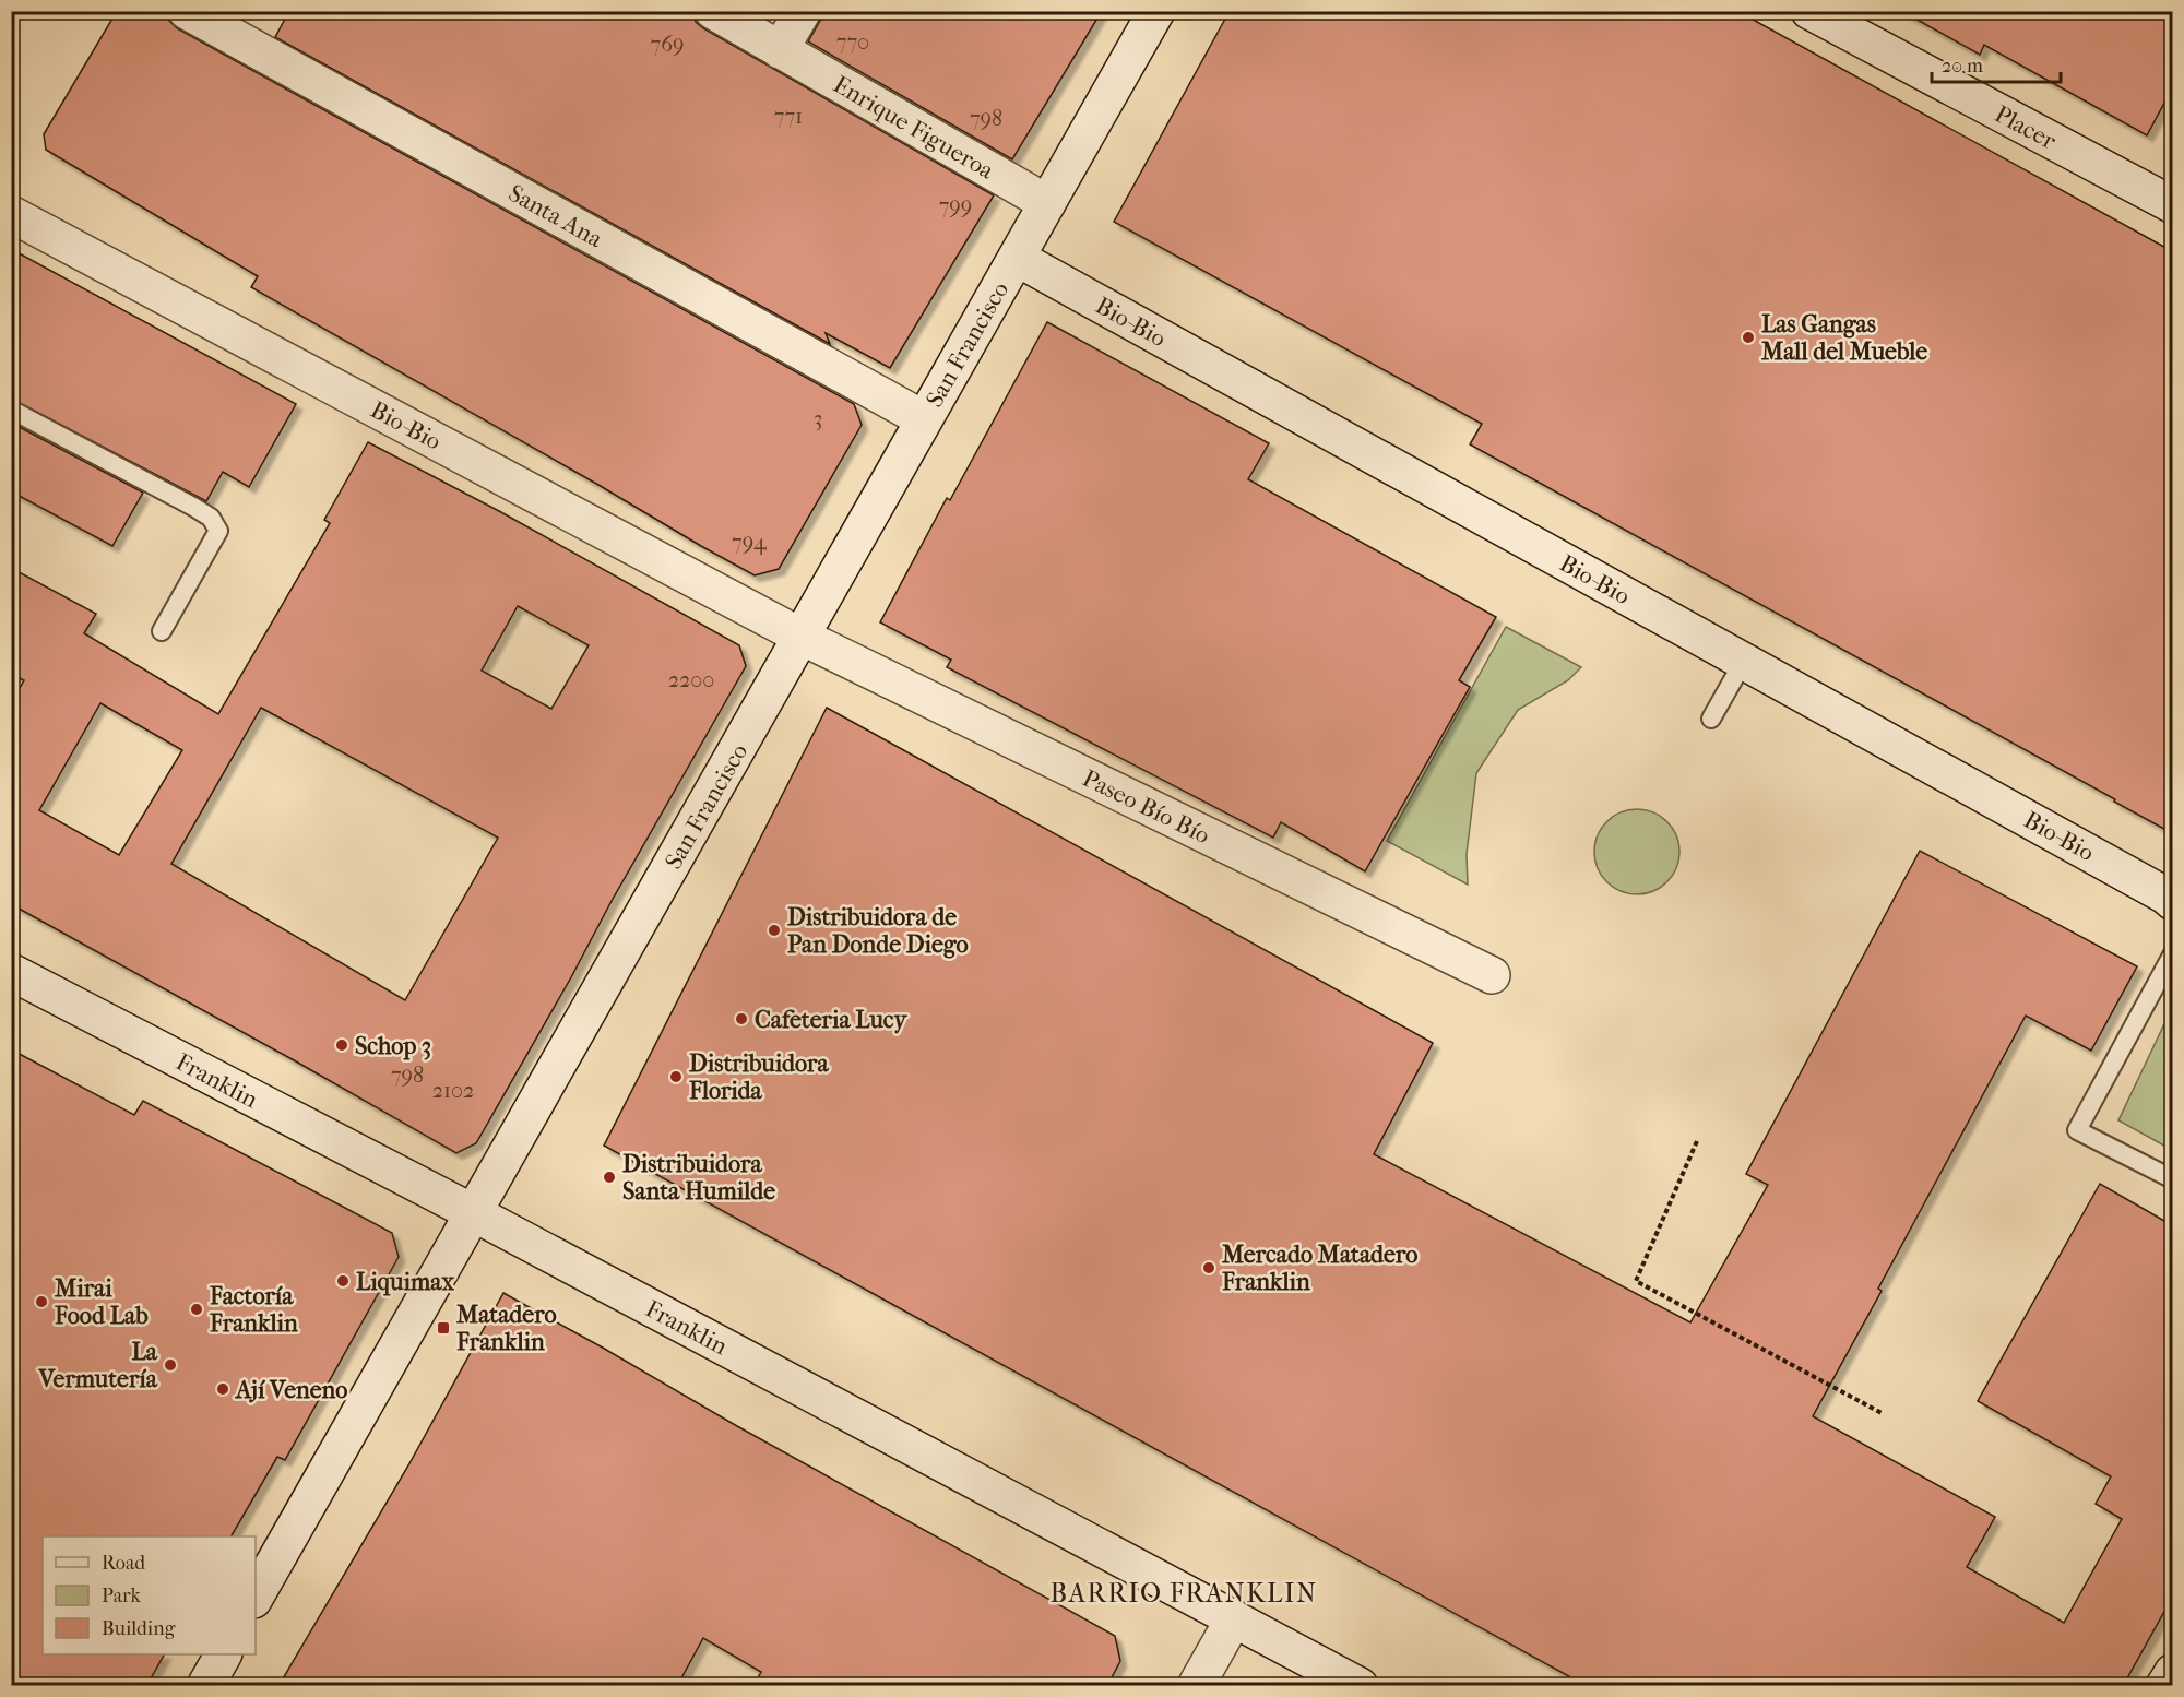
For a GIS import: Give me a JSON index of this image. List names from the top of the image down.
{
  "streets": {
    "street": [
      "Enrique Figueroa",
      "Placer",
      "Santa Ana",
      "Bio-Bio",
      "San Francisco",
      "Paseo Bío Bío",
      "Franklin"
    ]
  },
  "crossings": [
    ["Enrique Figueroa", "San Francisco"],
    ["Santa Ana", "San Francisco"],
    ["Bio-Bio", "San Francisco"],
    ["Bio-Bio", "Paseo Bío Bío"],
    ["San Francisco", "Paseo Bío Bío"],
    ["San Francisco", "Franklin"]
  ],
  "districts": ["BARRIO FRANKLIN"],
  "places": {
    "other": [
      "Las Gangas Mall del Mueble",
      "Distribuidora de Pan Donde Diego",
      "Cafeteria Lucy",
      "Schop 3",
      "Distribuidora Florida",
      "Distribuidora Santa Humilde",
      "Mercado Matadero Franklin",
      "Liquimax",
      "Mirai Food Lab",
      "Factoría Franklin",
      "La Vermutería",
      "Ají Veneno"
    ],
    "transit": ["Matadero Franklin"]
  },
  "house_numbers": [
    "770",
    "769",
    "771",
    "798",
    "799",
    "3",
    "794",
    "2200",
    "798",
    "2102"
  ],
  "legend": ["Road", "Park", "Building"],
  "scale_bar": "20 m"
}
